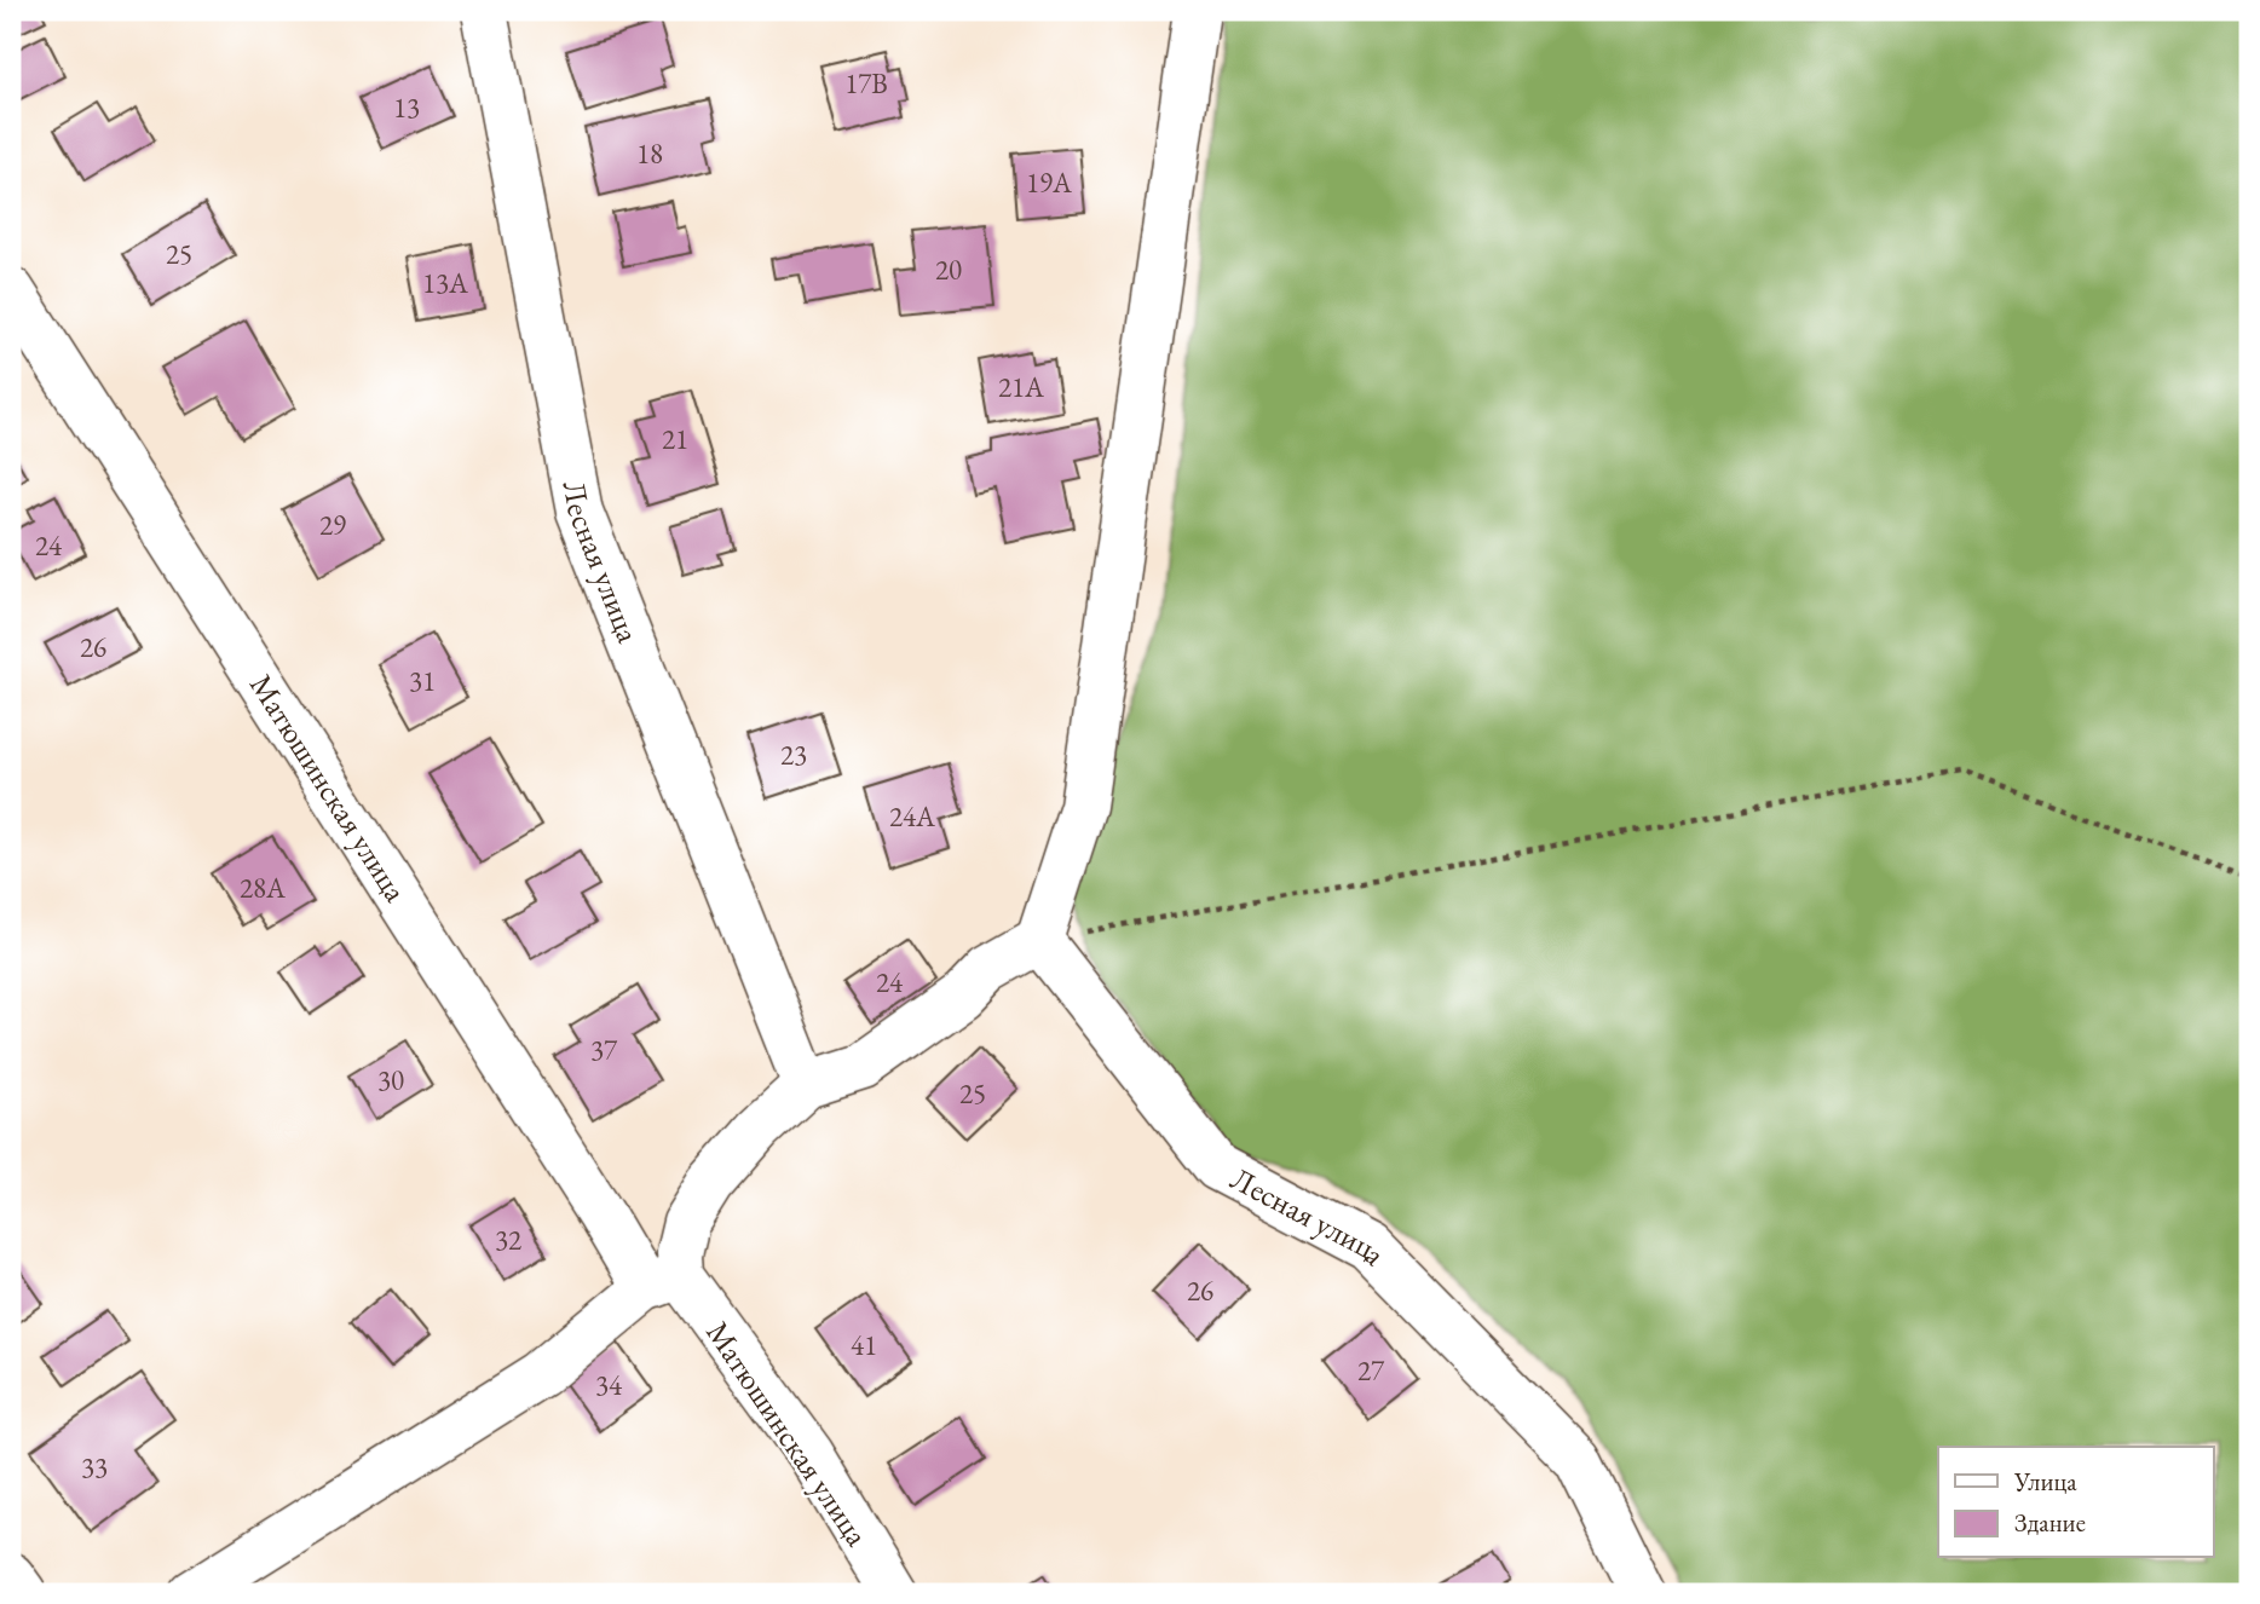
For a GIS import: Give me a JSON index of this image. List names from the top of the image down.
{
  "streets": {
    "street": ["Лесная улица", "Матюшинская улица"]
  },
  "house_numbers": [
    "17В",
    "13",
    "18",
    "19А",
    "25",
    "20",
    "13А",
    "21А",
    "21",
    "29",
    "24",
    "26",
    "31",
    "23",
    "24А",
    "28А",
    "24",
    "37",
    "30",
    "25",
    "32",
    "26",
    "41",
    "27",
    "34",
    "33"
  ],
  "legend": ["Улица", "Здание"]
}
